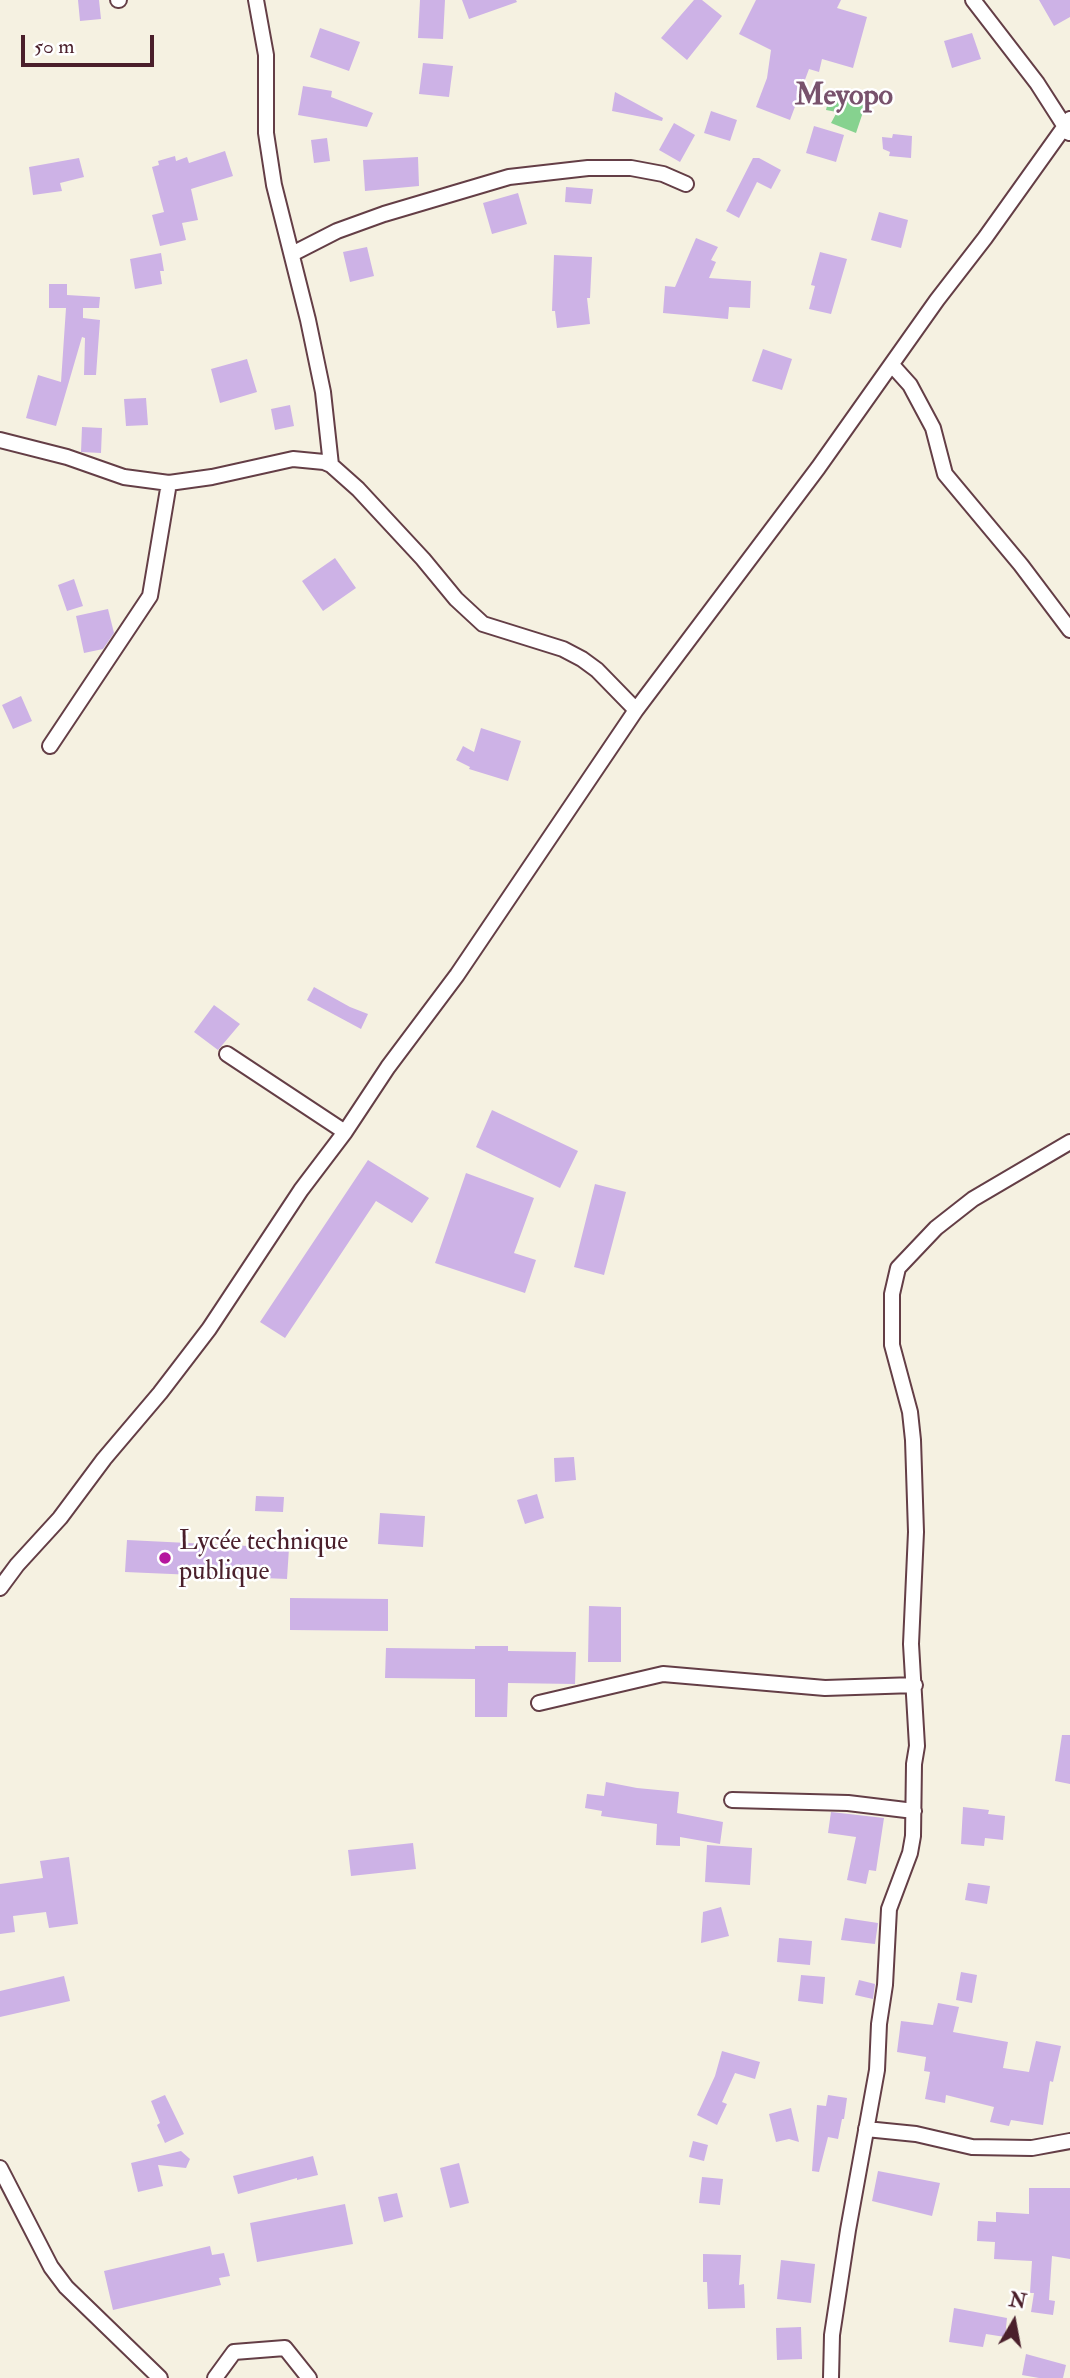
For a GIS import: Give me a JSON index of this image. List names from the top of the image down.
{
  "districts": ["Meyopo"],
  "places": ["Lycée technique publique"],
  "scale_bar": "50 m",
  "north": "top"
}
